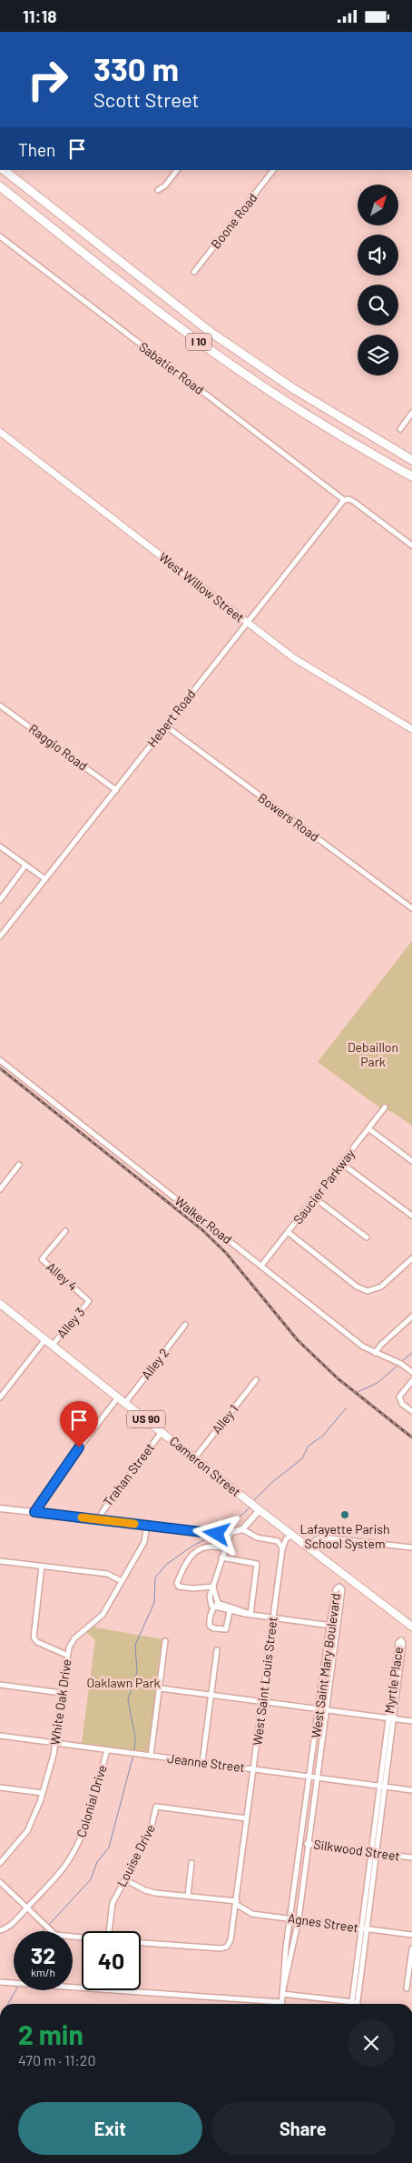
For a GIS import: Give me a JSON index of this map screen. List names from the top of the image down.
{
  "streets": {
    "highway": ["I 10"],
    "main road": ["West Willow Street", "US 90", "Cameron Street"],
    "street": [
      "Boone Road",
      "Sabatier Road",
      "Hebert Road",
      "Raggio Road",
      "Bowers Road",
      "Saucier Parkway",
      "Walker Road",
      "Alley 4",
      "Alley 3",
      "Alley 2",
      "Alley 1",
      "Trahan Street",
      "West Saint Mary Boulevard",
      "Myrtle Place",
      "West Saint Louis Street",
      "White Oak Drive",
      "Jeanne Street",
      "Colonial Drive",
      "Silkwood Street",
      "Louise Drive",
      "Agnes Street"
    ]
  },
  "crossings": [
    ["Sabatier Road", "Hebert Road"],
    ["West Willow Street", "Hebert Road"],
    ["Hebert Road", "Raggio Road"],
    ["Hebert Road", "Bowers Road"],
    ["Saucier Parkway", "Walker Road"],
    ["Alley 4", "Alley 3"],
    ["Alley 3", "Cameron Street"],
    ["Alley 2", "Cameron Street"],
    ["Alley 1", "Cameron Street"],
    ["Cameron Street", "Trahan Street"],
    ["West Saint Mary Boulevard", "Jeanne Street"],
    ["West Saint Mary Boulevard", "Silkwood Street"],
    ["West Saint Mary Boulevard", "Agnes Street"],
    ["Myrtle Place", "Jeanne Street"],
    ["Myrtle Place", "Silkwood Street"],
    ["Myrtle Place", "Agnes Street"],
    ["West Saint Louis Street", "Jeanne Street"],
    ["West Saint Louis Street", "Louise Drive"],
    ["West Saint Louis Street", "Agnes Street"],
    ["White Oak Drive", "Jeanne Street"],
    ["Jeanne Street", "Colonial Drive"],
    ["Louise Drive", "Agnes Street"]
  ],
  "parks": ["Debaillon Park", "Oaklawn Park"],
  "places": ["Lafayette Parish School System"],
  "north": "top right",
  "page": {
    "status": "11:18",
    "turn": ["330 m", "Scott Street"],
    "then": "Then",
    "speed": "32 km/h",
    "limit": "40",
    "heading": ["2 min", "470 m · 11:20"],
    "buttons": ["Exit", "Share"]
  }
}
